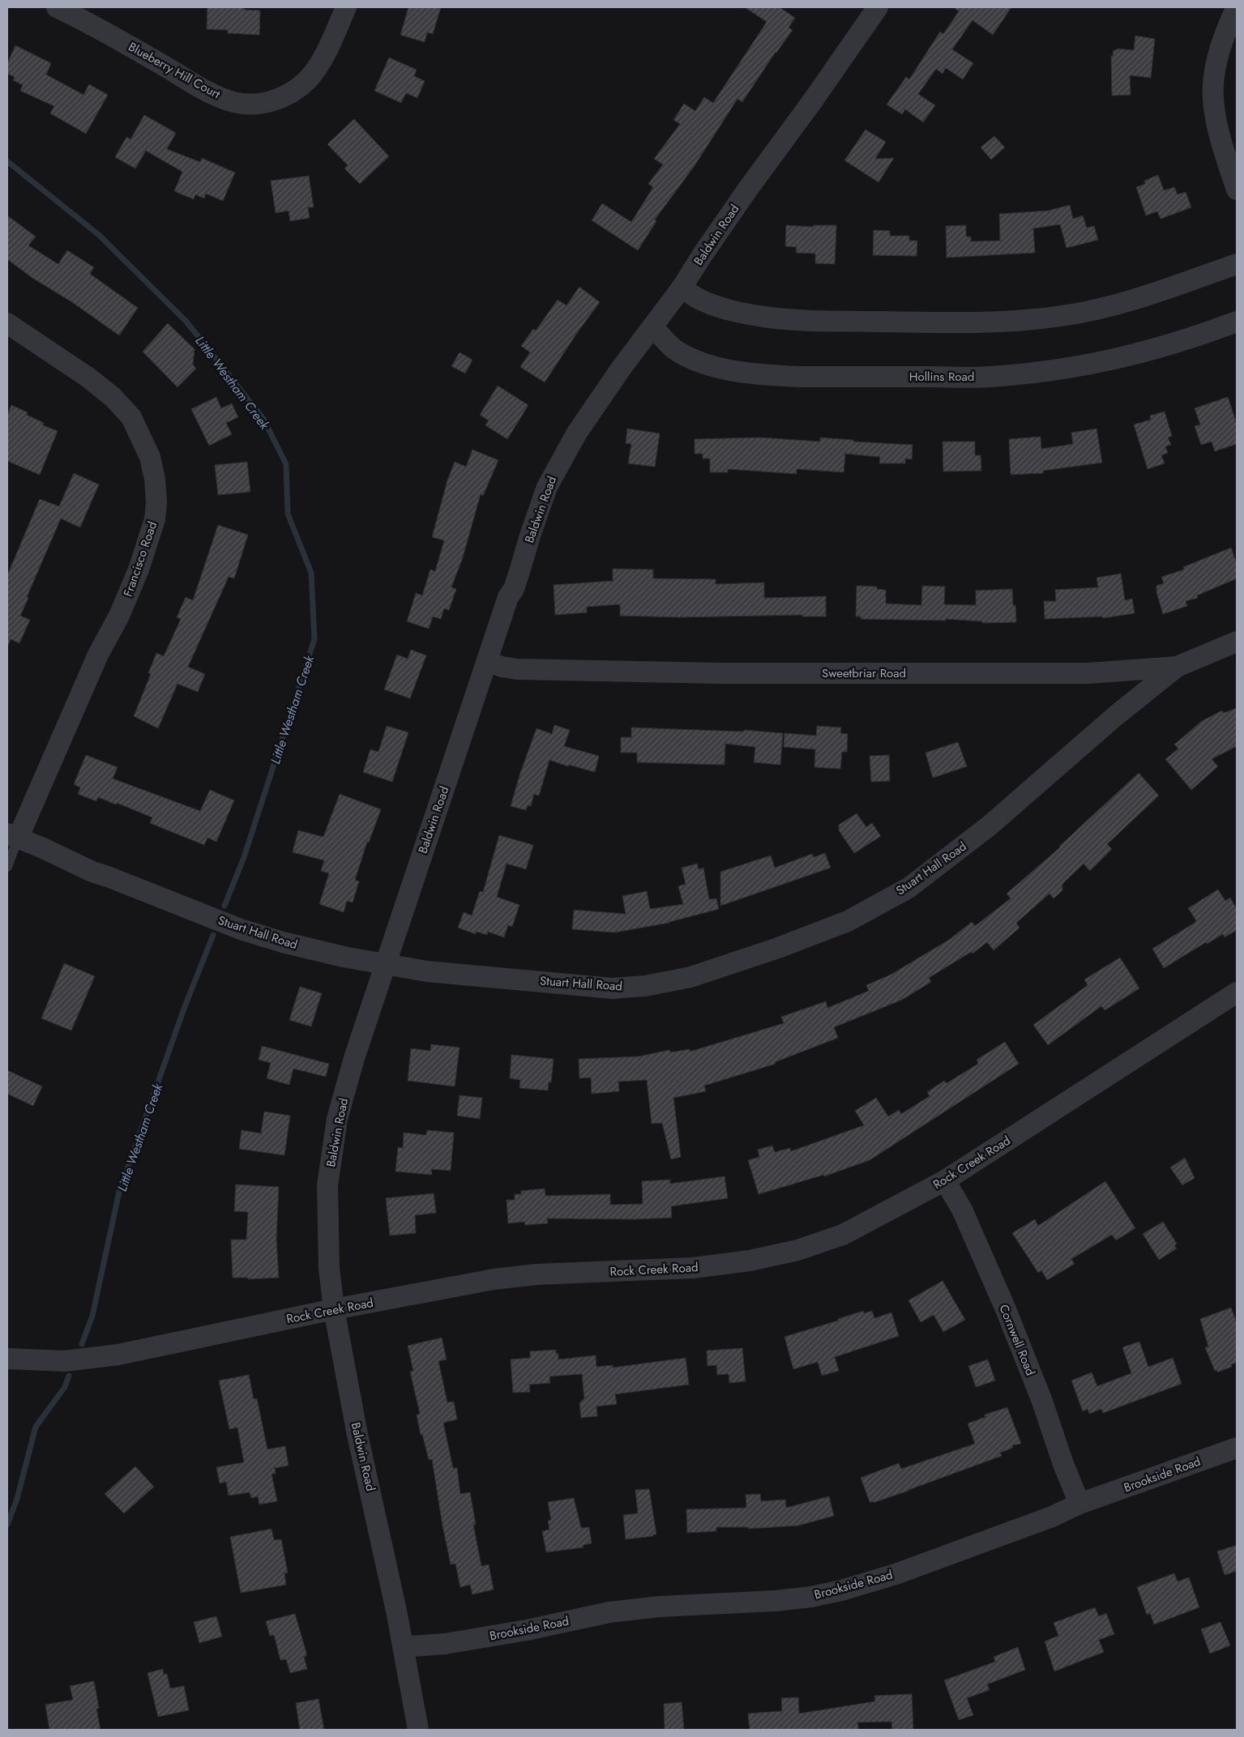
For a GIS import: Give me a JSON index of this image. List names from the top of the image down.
{
  "streets": {
    "street": [
      "Blueberry Hill Court",
      "Baldwin Road",
      "Hollins Road",
      "Francisco Road",
      "Sweetbriar Road",
      "Stuart Hall Road",
      "Rock Creek Road",
      "Cornwell Road",
      "Brookside Road"
    ]
  },
  "crossings": [
    ["Baldwin Road", "Hollins Road"],
    ["Baldwin Road", "Sweetbriar Road"],
    ["Baldwin Road", "Stuart Hall Road"],
    ["Baldwin Road", "Rock Creek Road"],
    ["Baldwin Road", "Brookside Road"],
    ["Francisco Road", "Stuart Hall Road"],
    ["Sweetbriar Road", "Stuart Hall Road"],
    ["Rock Creek Road", "Cornwell Road"],
    ["Cornwell Road", "Brookside Road"]
  ],
  "water": ["Little Westham Creek"]
}
